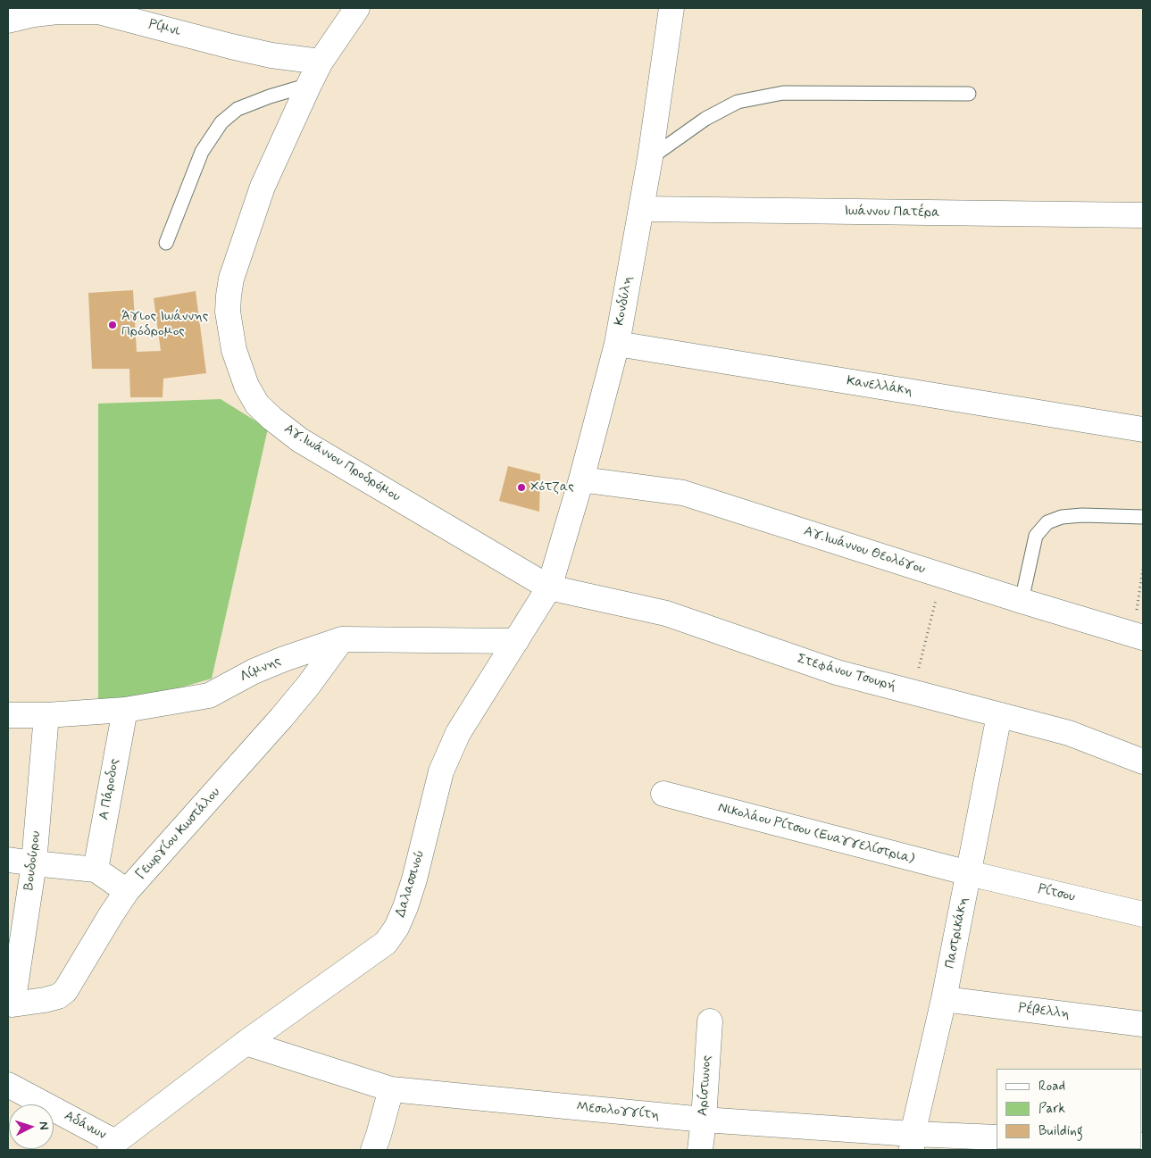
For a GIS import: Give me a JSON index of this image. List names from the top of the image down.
{
  "streets": {
    "street": [
      "Ρίμνι",
      "Ιωάννου Πατέρα",
      "Κονδύλη",
      "Κανελλάκη",
      "Αγ.Ιωάννου Προδρόμου",
      "Αγ.Ιωάννου Θεολόγου",
      "Λίμνης",
      "Στεφάνου Τσουρή",
      "Α Πάροδος",
      "Γεωργίου Κωστάλου",
      "Νικολάου Ρίτσου (Ευαγγελίστρια)",
      "Βουδούρου",
      "Δαλασσινού",
      "Ρίτσου",
      "Παστρικάκη",
      "Ρέβελλη",
      "Αρίστωνος",
      "Μεσολογγίτη",
      "Αδάνων"
    ]
  },
  "crossings": [
    ["Ρίμνι", "Αγ.Ιωάννου Προδρόμου"],
    ["Ιωάννου Πατέρα", "Κονδύλη"],
    ["Κονδύλη", "Κανελλάκη"],
    ["Κονδύλη", "Αγ.Ιωάννου Προδρόμου"],
    ["Κονδύλη", "Αγ.Ιωάννου Θεολόγου"],
    ["Κονδύλη", "Στεφάνου Τσουρή"],
    ["Κονδύλη", "Δαλασσινού"],
    ["Αγ.Ιωάννου Προδρόμου", "Στεφάνου Τσουρή"],
    ["Αγ.Ιωάννου Προδρόμου", "Δαλασσινού"],
    ["Λίμνης", "Α Πάροδος"],
    ["Λίμνης", "Γεωργίου Κωστάλου"],
    ["Λίμνης", "Βουδούρου"],
    ["Λίμνης", "Δαλασσινού"],
    ["Στεφάνου Τσουρή", "Δαλασσινού"],
    ["Στεφάνου Τσουρή", "Παστρικάκη"],
    ["Γεωργίου Κωστάλου", "Βουδούρου"],
    ["Νικολάου Ρίτσου (Ευαγγελίστρια)", "Ρίτσου"],
    ["Νικολάου Ρίτσου (Ευαγγελίστρια)", "Παστρικάκη"],
    ["Δαλασσινού", "Μεσολογγίτη"],
    ["Δαλασσινού", "Αδάνων"],
    ["Ρίτσου", "Παστρικάκη"],
    ["Παστρικάκη", "Ρέβελλη"],
    ["Παστρικάκη", "Μεσολογγίτη"],
    ["Αρίστωνος", "Μεσολογγίτη"]
  ],
  "places": ["Άγιος Ιωάννης Πρόδρομος", "Χότζας"],
  "legend": ["Road", "Park", "Building"],
  "north": "right"
}
